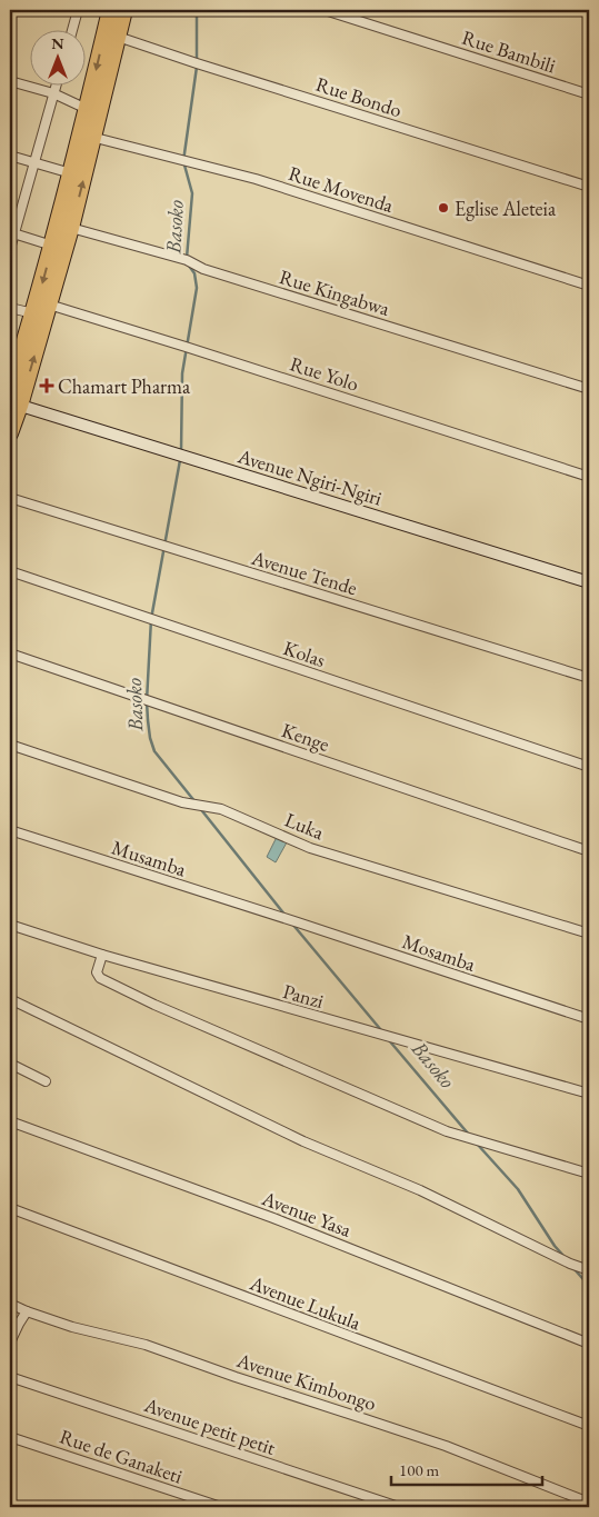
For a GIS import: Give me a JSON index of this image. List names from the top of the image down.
{
  "streets": {
    "street": [
      "Rue Bambili",
      "Rue Bondo",
      "Rue Movenda",
      "Rue Kingabwa",
      "Rue Yolo",
      "Avenue Ngiri-Ngiri",
      "Avenue Tende",
      "Kolas",
      "Kenge",
      "Luka",
      "Musamba",
      "Mosamba",
      "Panzi",
      "Avenue Yasa",
      "Avenue Lukula",
      "Avenue Kimbongo",
      "Avenue petit petit",
      "Rue de Ganaketi"
    ]
  },
  "crossings": [
    ["Musamba", "Mosamba"]
  ],
  "water": ["Basoko"],
  "places": {
    "other": ["Eglise Aleteia"],
    "health": ["Chamart Pharma"]
  },
  "scale_bar": "100 m",
  "north": "top"
}
